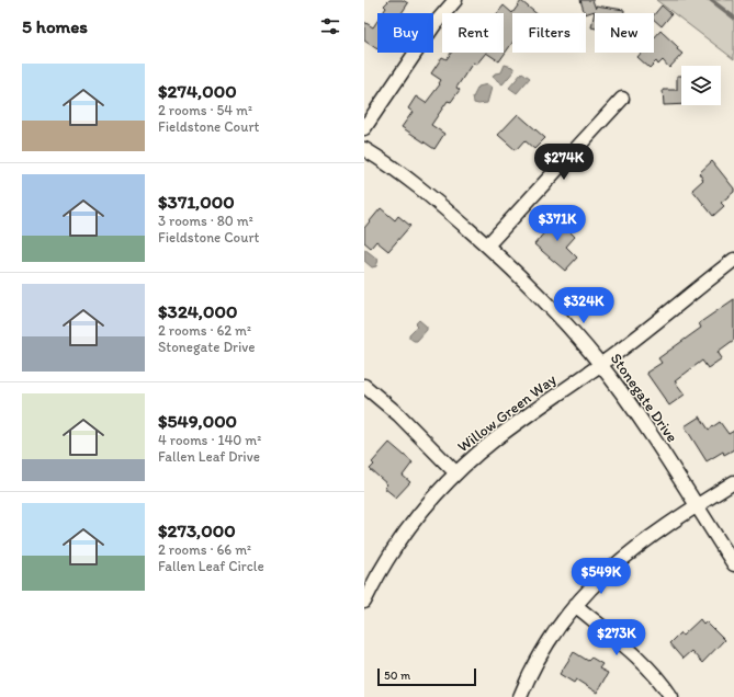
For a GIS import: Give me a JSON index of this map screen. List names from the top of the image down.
{
  "streets": {
    "street": ["Stonegate Drive", "Willow Green Way"]
  },
  "crossings": [
    ["Stonegate Drive", "Willow Green Way"]
  ],
  "scale_bar": "50 m",
  "page": {
    "heading": "5 homes",
    "chip": [
      "Buy",
      "Rent",
      "Filters",
      "New"
    ],
    "list": [
      {
        "name": "$274,000",
        "note": "2 rooms · 54 m² · Fieldstone Court"
      },
      {
        "name": "$371,000",
        "note": "3 rooms · 80 m² · Fieldstone Court"
      },
      {
        "name": "$324,000",
        "note": "2 rooms · 62 m² · Stonegate Drive"
      },
      {
        "name": "$549,000",
        "note": "4 rooms · 140 m² · Fallen Leaf Drive"
      },
      {
        "name": "$273,000",
        "note": "2 rooms · 66 m² · Fallen Leaf Circle"
      }
    ],
    "price": [
      "$274K",
      "$371K",
      "$324K",
      "$549K",
      "$273K"
    ],
    "scale": "50 m"
  }
}
